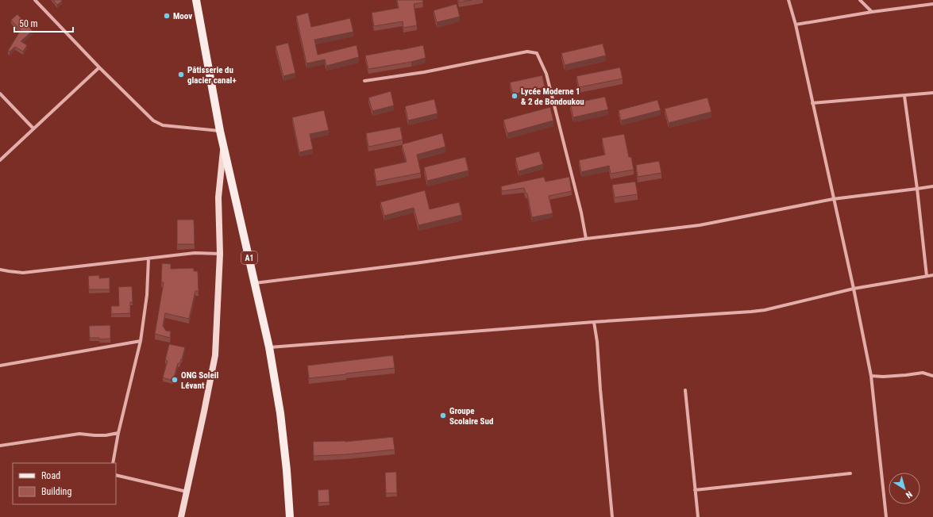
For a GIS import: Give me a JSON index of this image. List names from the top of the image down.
{
  "streets": {
    "main road": ["A1"]
  },
  "places": [
    "Moov",
    "Pâtisserie du glacier canal+",
    "Lycée Moderne 1 & 2 de Bondoukou",
    "ONG Soleil Lévant",
    "Groupe Scolaire Sud"
  ],
  "legend": ["Road", "Building"],
  "scale_bar": "50 m",
  "north": "bottom right"
}
